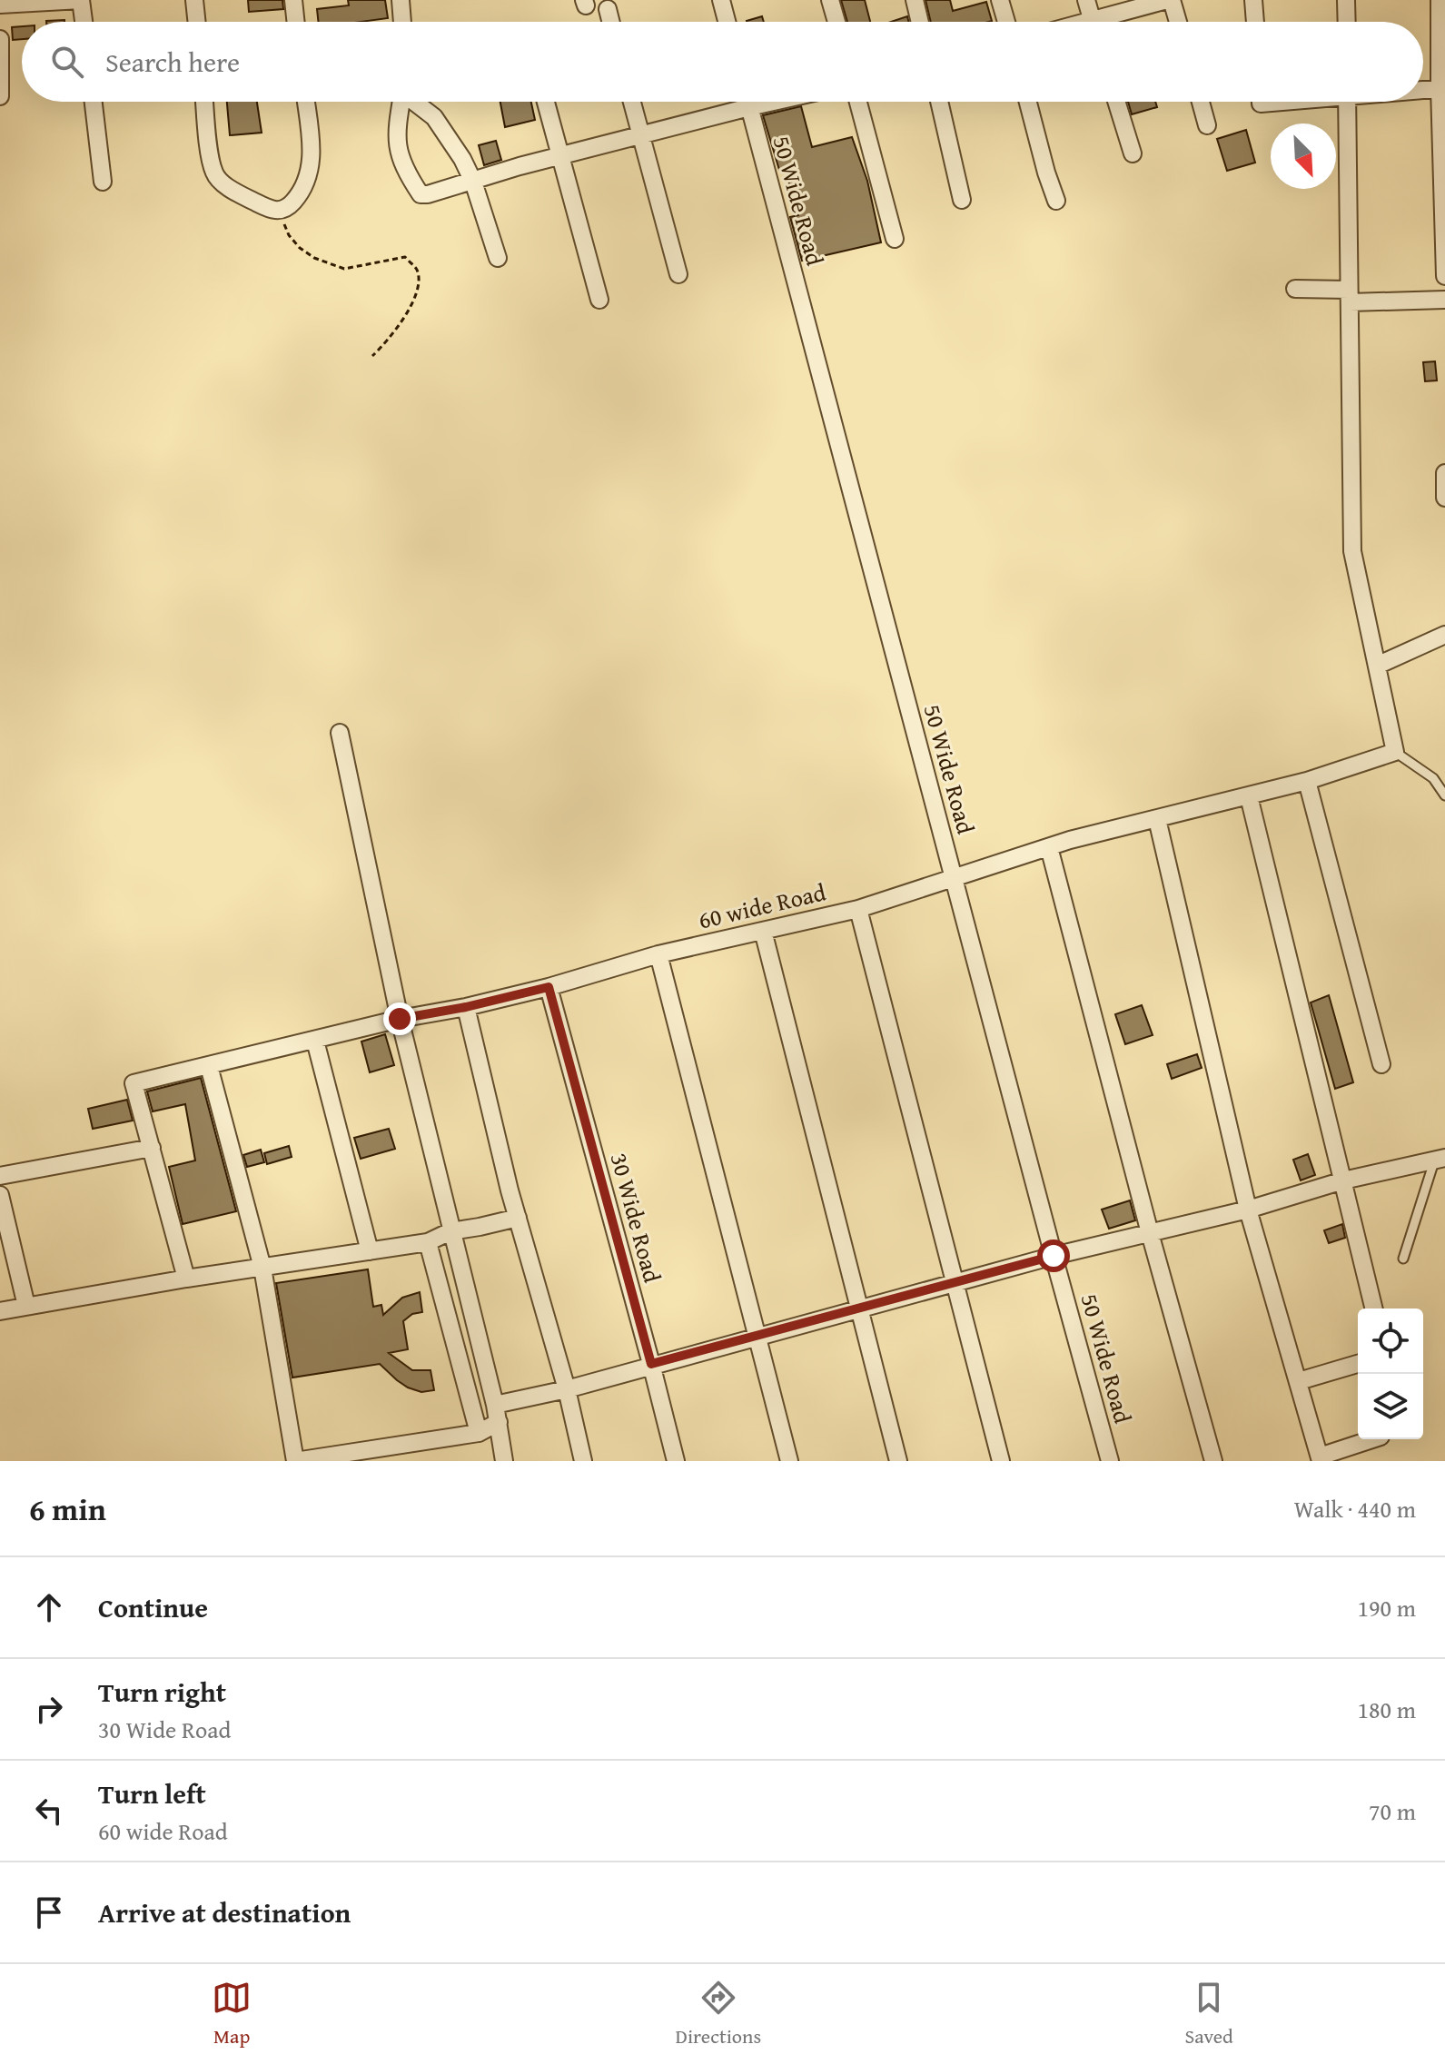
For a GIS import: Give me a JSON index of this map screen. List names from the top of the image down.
{
  "streets": {
    "street": ["50 Wide Road", "60 wide Road", "30 Wide Road"]
  },
  "crossings": [
    ["50 Wide Road", "60 wide Road"],
    ["60 wide Road", "30 Wide Road"]
  ],
  "north": "bottom right",
  "page": {
    "search": "Search here",
    "heading": ["6 min", "Walk · 440 m"],
    "list": [
      ["Continue", "190 m"],
      ["Turn right", "30 Wide Road", "180 m"],
      ["Turn left", "60 wide Road", "70 m"],
      "Arrive at destination"
    ],
    "nav": ["Map", "Directions", "Saved"]
  }
}
